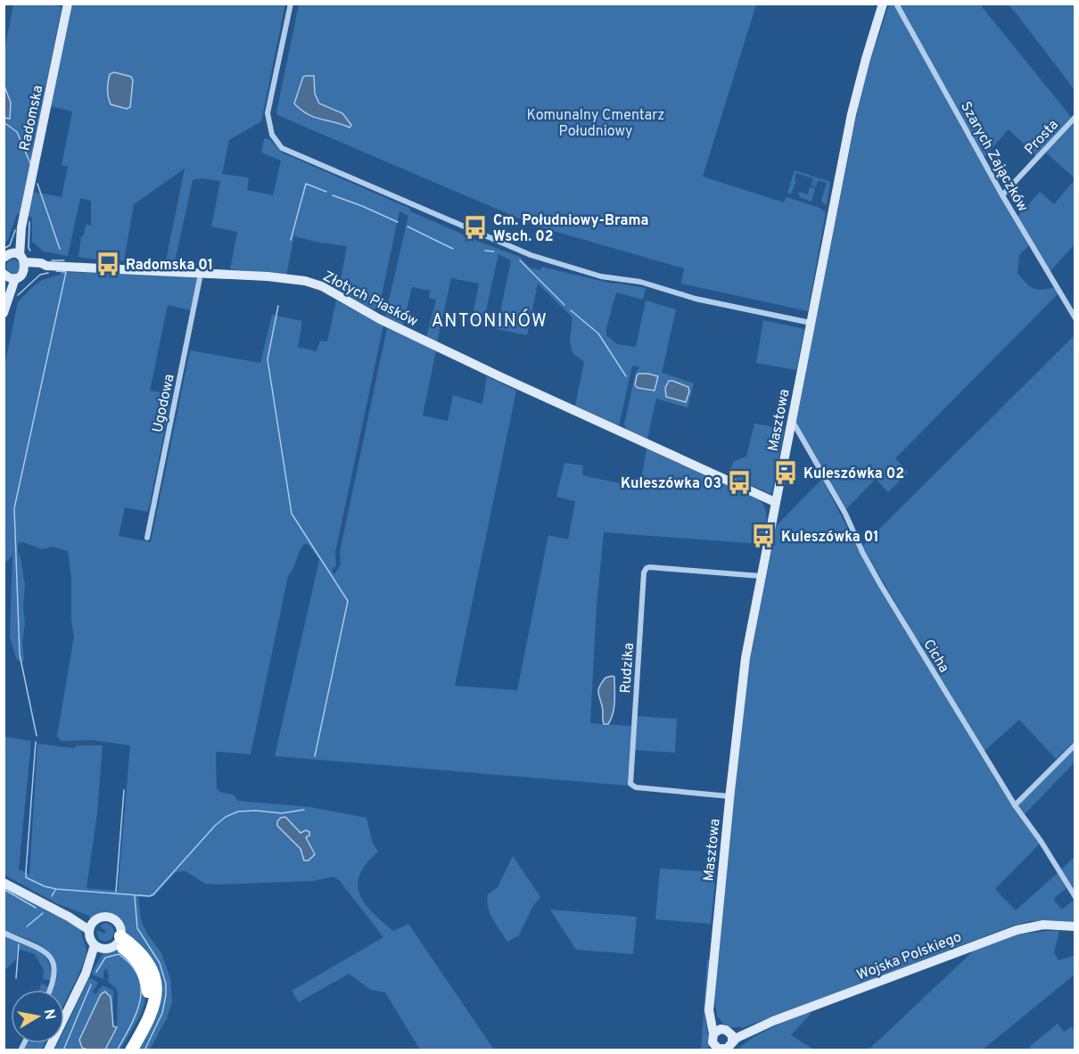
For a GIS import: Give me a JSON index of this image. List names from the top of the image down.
{
  "streets": {
    "street": [
      "Radomska",
      "Prosta",
      "Szarych Zajączków",
      "Złotych Piasków",
      "Ugodowa",
      "Masztowa",
      "Cicha",
      "Rudzika",
      "Wojska Polskiego"
    ]
  },
  "crossings": [
    ["Radomska", "Złotych Piasków"],
    ["Prosta", "Szarych Zajączków"],
    ["Złotych Piasków", "Ugodowa"],
    ["Złotych Piasków", "Masztowa"],
    ["Masztowa", "Cicha"],
    ["Masztowa", "Rudzika"],
    ["Masztowa", "Wojska Polskiego"]
  ],
  "districts": ["ANTONINÓW"],
  "parks": ["Komunalny Cmentarz Południowy"],
  "places": {
    "bus stop": [
      "Cm. Południowy-Brama Wsch. 02",
      "Radomska 01",
      "Kuleszówka 02",
      "Kuleszówka 03",
      "Kuleszówka 01"
    ]
  },
  "north": "right"
}
